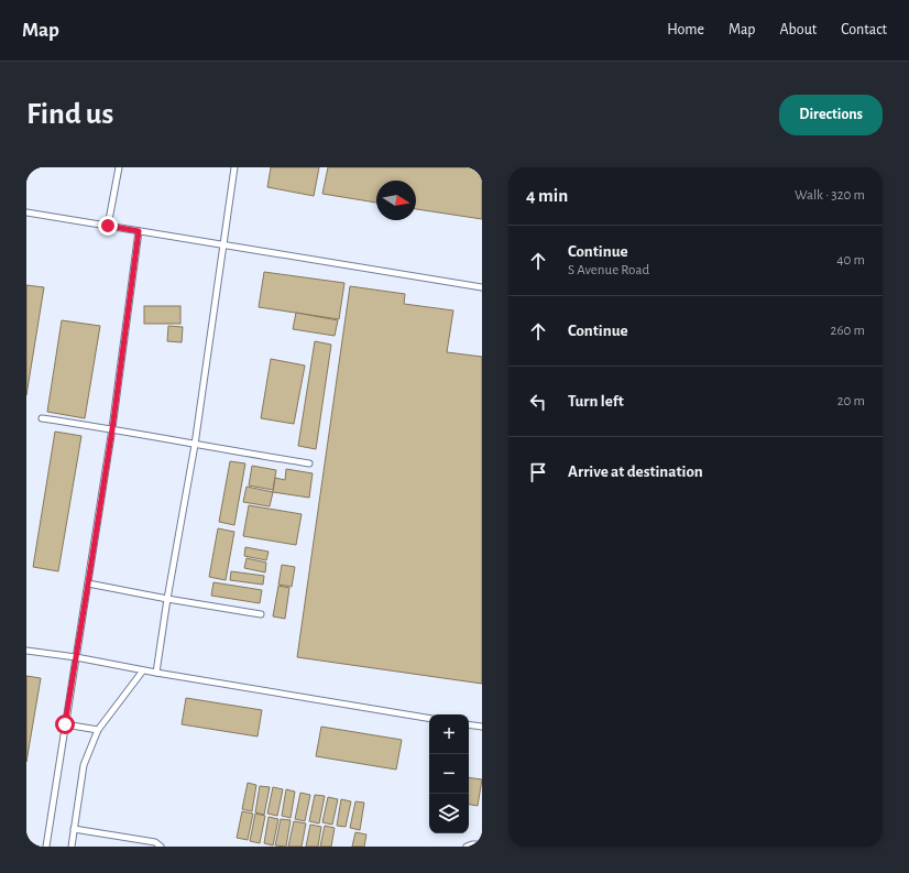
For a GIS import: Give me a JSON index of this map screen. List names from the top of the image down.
{
  "north": "right",
  "page": {
    "header": "Map",
    "nav": [
      "Home",
      "Map",
      "About",
      "Contact"
    ],
    "buttons": "Directions",
    "title": "Find us",
    "heading": ["4 min", "Walk · 320 m"],
    "list": [
      ["Continue", "S Avenue Road", "40 m"],
      ["Continue", "260 m"],
      ["Turn left", "20 m"],
      "Arrive at destination"
    ],
    "map_buttons": ["+", "−"]
  }
}
